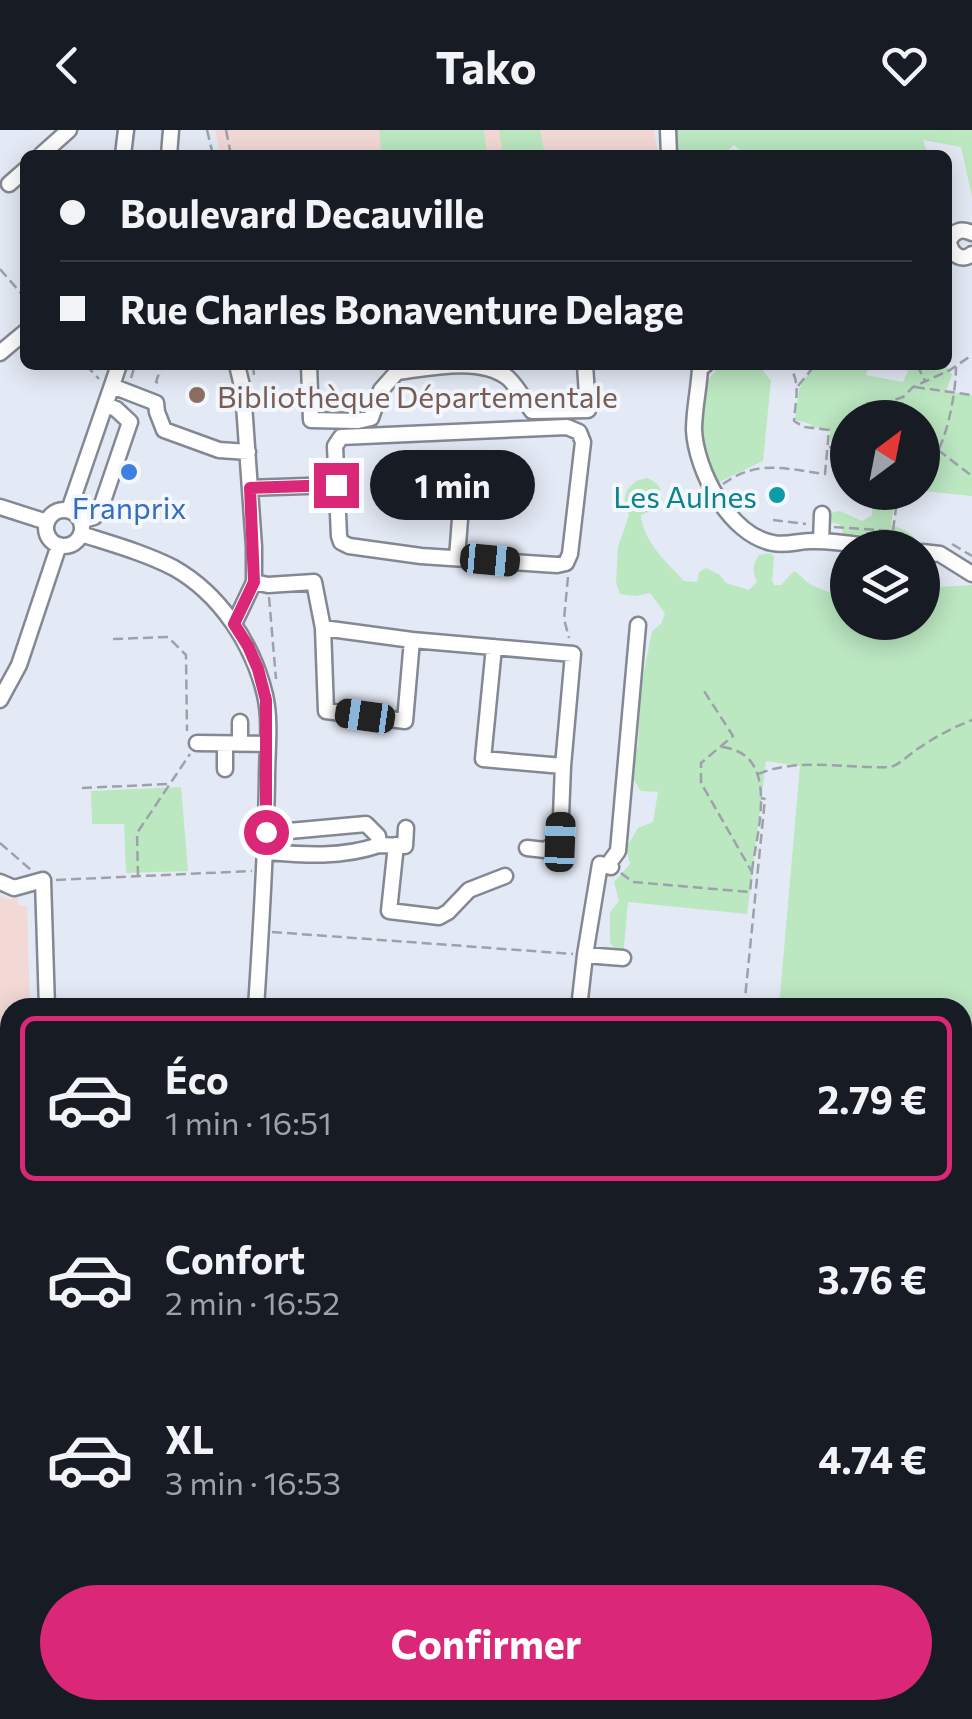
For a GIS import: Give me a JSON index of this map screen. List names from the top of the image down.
{
  "places": ["Bibliothèque Départementale", "Franprix", "Les Aulnes"],
  "north": "top right",
  "page": {
    "header": "Tako",
    "banner": ["Boulevard Decauville", "Rue Charles Bonaventure Delage"],
    "bubble": "1 min",
    "list": [
      {
        "name": "Éco",
        "note": "1 min · 16:51",
        "value": "2.79 €"
      },
      {
        "name": "Confort",
        "note": "2 min · 16:52",
        "value": "3.76 €"
      },
      {
        "name": "XL",
        "note": "3 min · 16:53",
        "value": "4.74 €"
      }
    ],
    "buttons": "Confirmer"
  }
}
